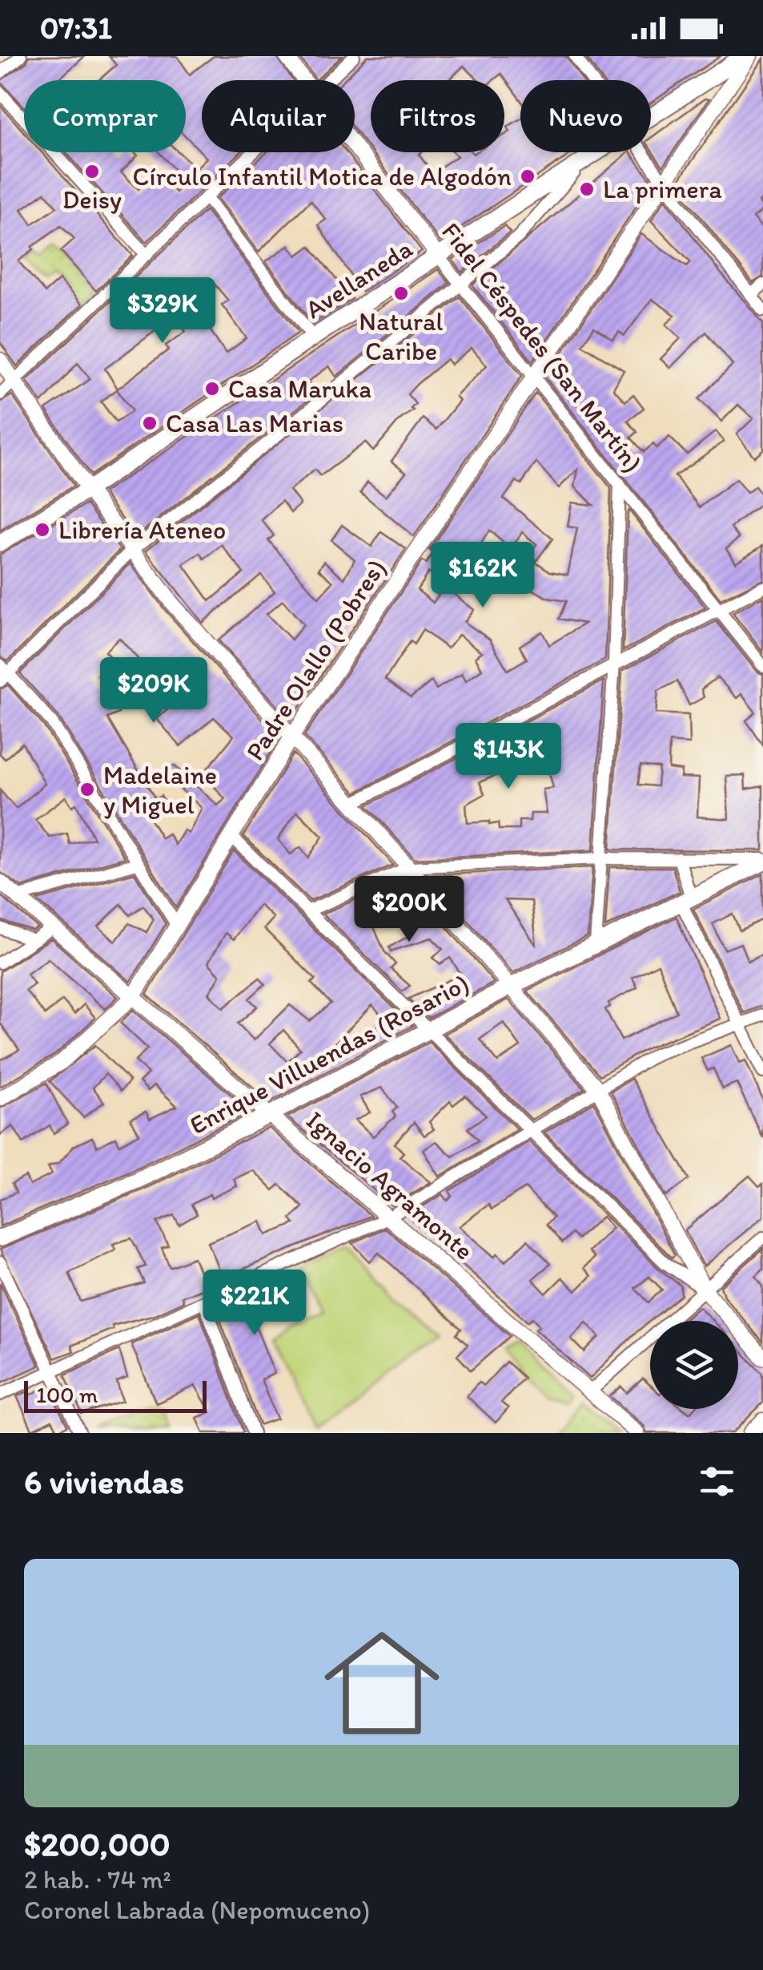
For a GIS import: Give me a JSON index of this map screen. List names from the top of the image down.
{
  "streets": {
    "main road": [
      "Avellaneda",
      "Fidel Céspedes (San Martín)",
      "Padre Olallo (Pobres)",
      "Enrique Villuendas (Rosario)",
      "Ignacio Agramonte"
    ]
  },
  "crossings": [
    ["Avellaneda", "Fidel Céspedes (San Martín)"],
    ["Avellaneda", "Padre Olallo (Pobres)"],
    ["Fidel Céspedes (San Martín)", "Padre Olallo (Pobres)"],
    ["Padre Olallo (Pobres)", "Ignacio Agramonte"],
    ["Enrique Villuendas (Rosario)", "Ignacio Agramonte"]
  ],
  "places": [
    "Deisy",
    "Círculo Infantil Motica de Algodón",
    "La primera",
    "Natural Caribe",
    "Casa Maruka",
    "Casa Las Marias",
    "Librería Ateneo",
    "Madelaine y Miguel"
  ],
  "scale_bar": "100 m",
  "page": {
    "status": "07:31",
    "chip": [
      "Comprar",
      "Alquilar",
      "Filtros",
      "Nuevo"
    ],
    "price": [
      "$329K",
      "$162K",
      "$209K",
      "$143K",
      "$200K",
      "$221K"
    ],
    "scale": "100 m",
    "heading": "6 viviendas",
    "list": [
      {
        "name": "$200,000",
        "note": "2 hab. · 74 m² · Coronel Labrada (Nepomuceno)"
      }
    ]
  }
}
